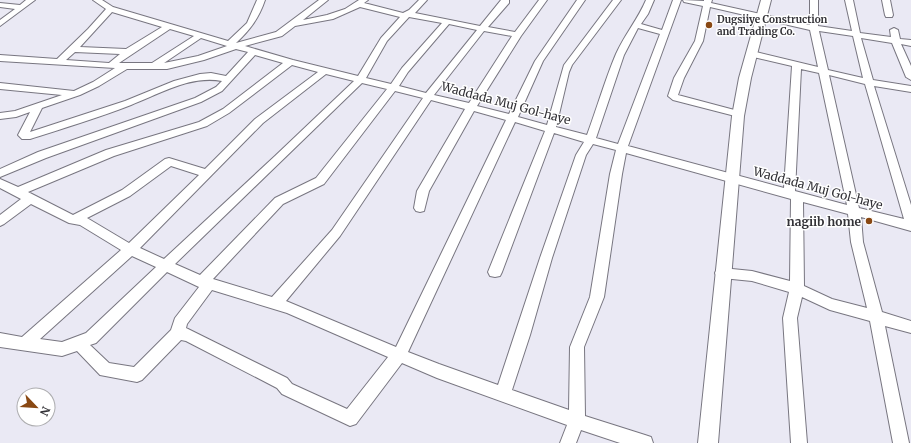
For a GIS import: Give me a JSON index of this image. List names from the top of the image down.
{
  "streets": {
    "street": ["Waddada Muj Gol-haye"]
  },
  "places": ["Dugsiiye Construction and Trading Co.", "nagiib home"],
  "north": "bottom right"
}
